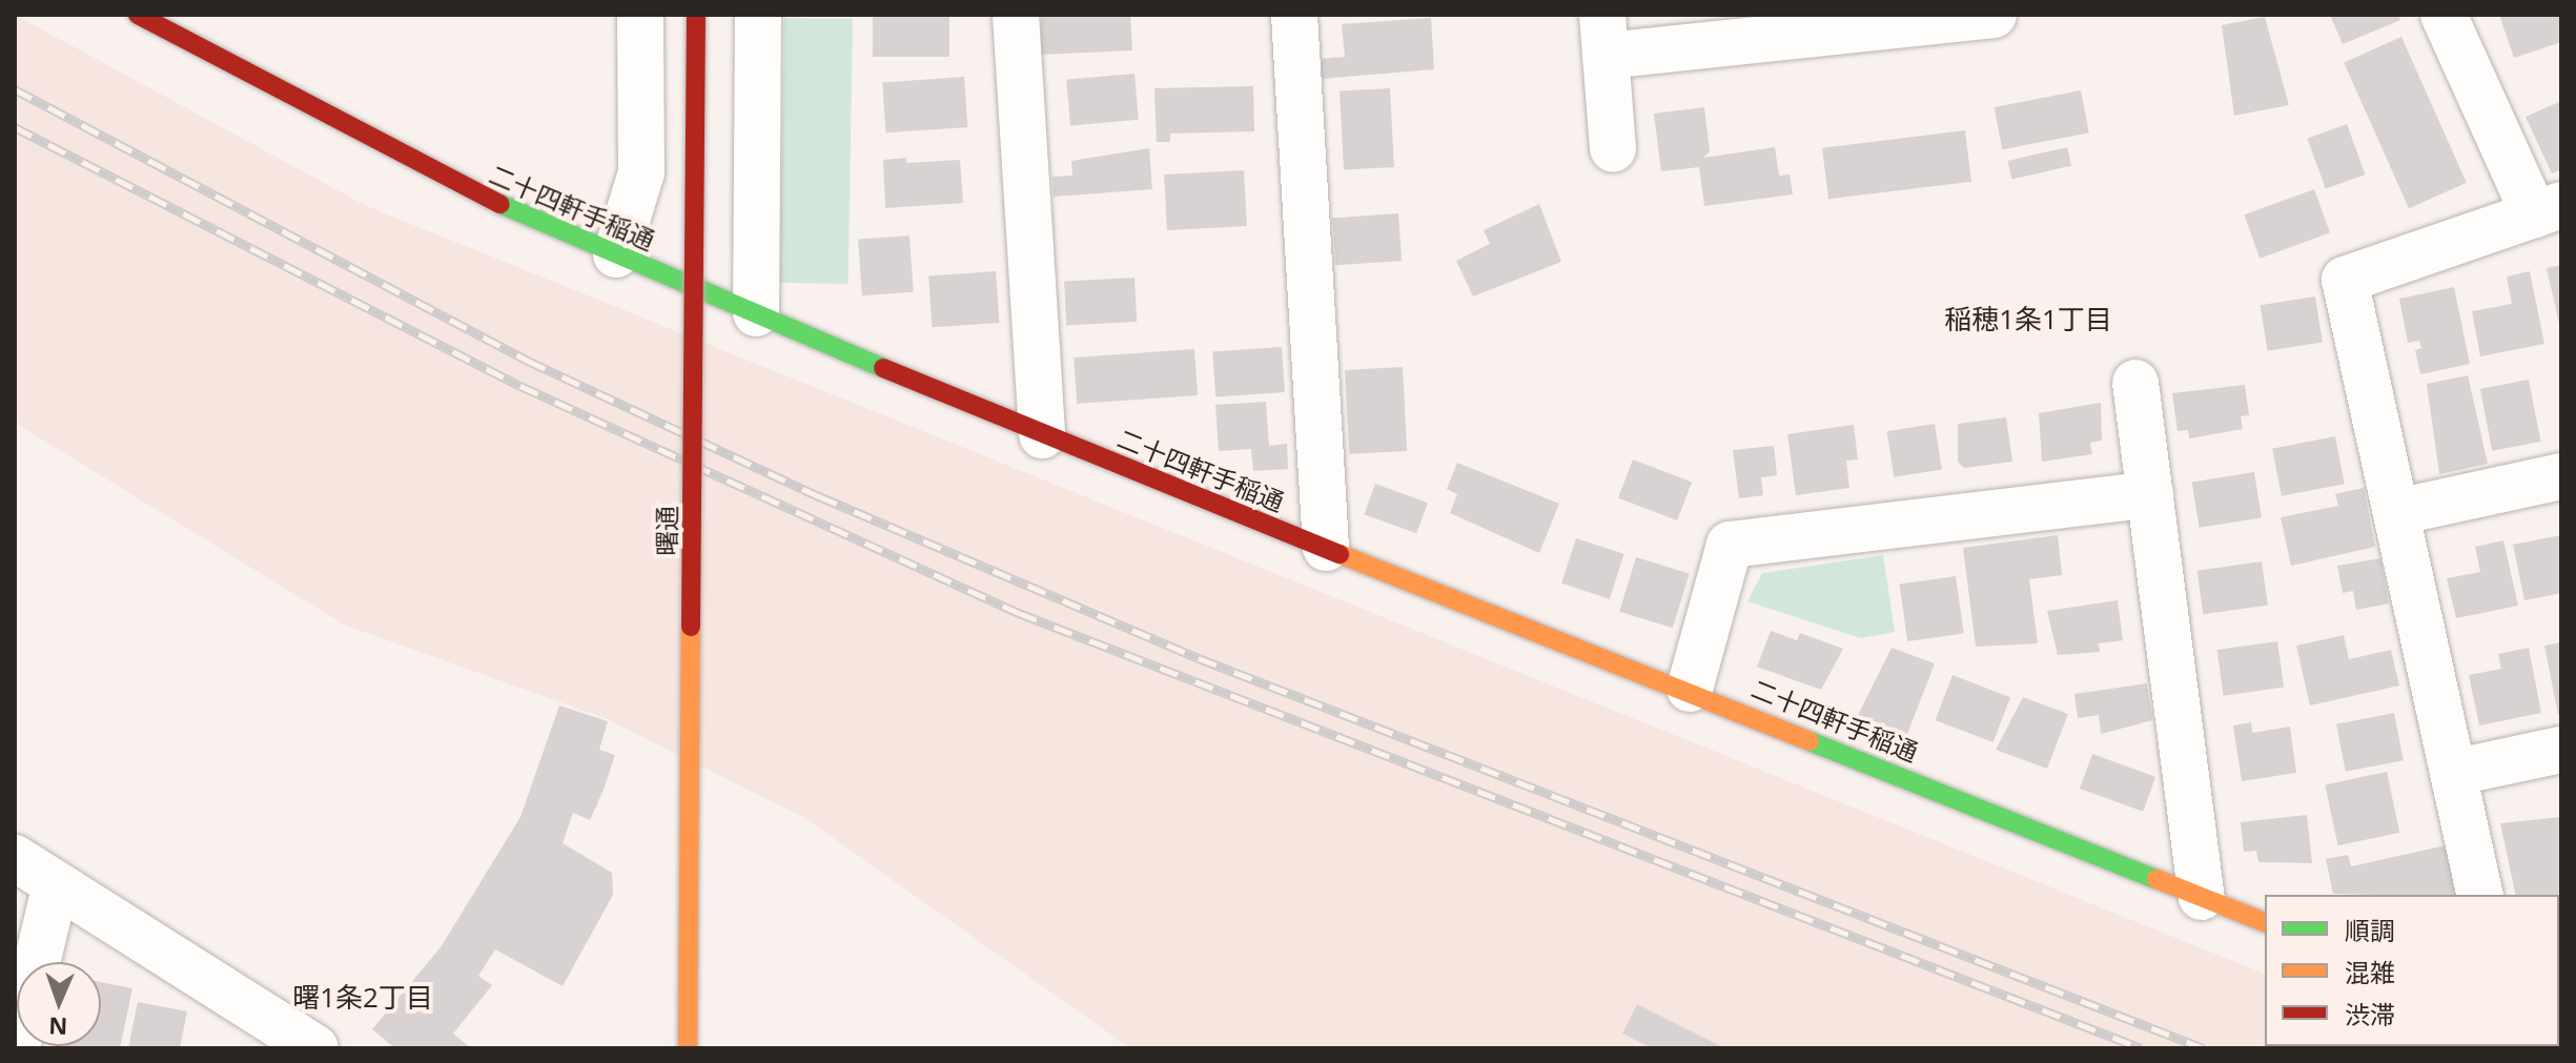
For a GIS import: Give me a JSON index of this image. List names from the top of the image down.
{
  "streets": {
    "street": ["二十四軒手稲通", "曙通"]
  },
  "districts": ["稲穂1条1丁目", "曙1条2丁目"],
  "legend": ["順調", "混雑", "渋滞"],
  "north": "bottom"
}
